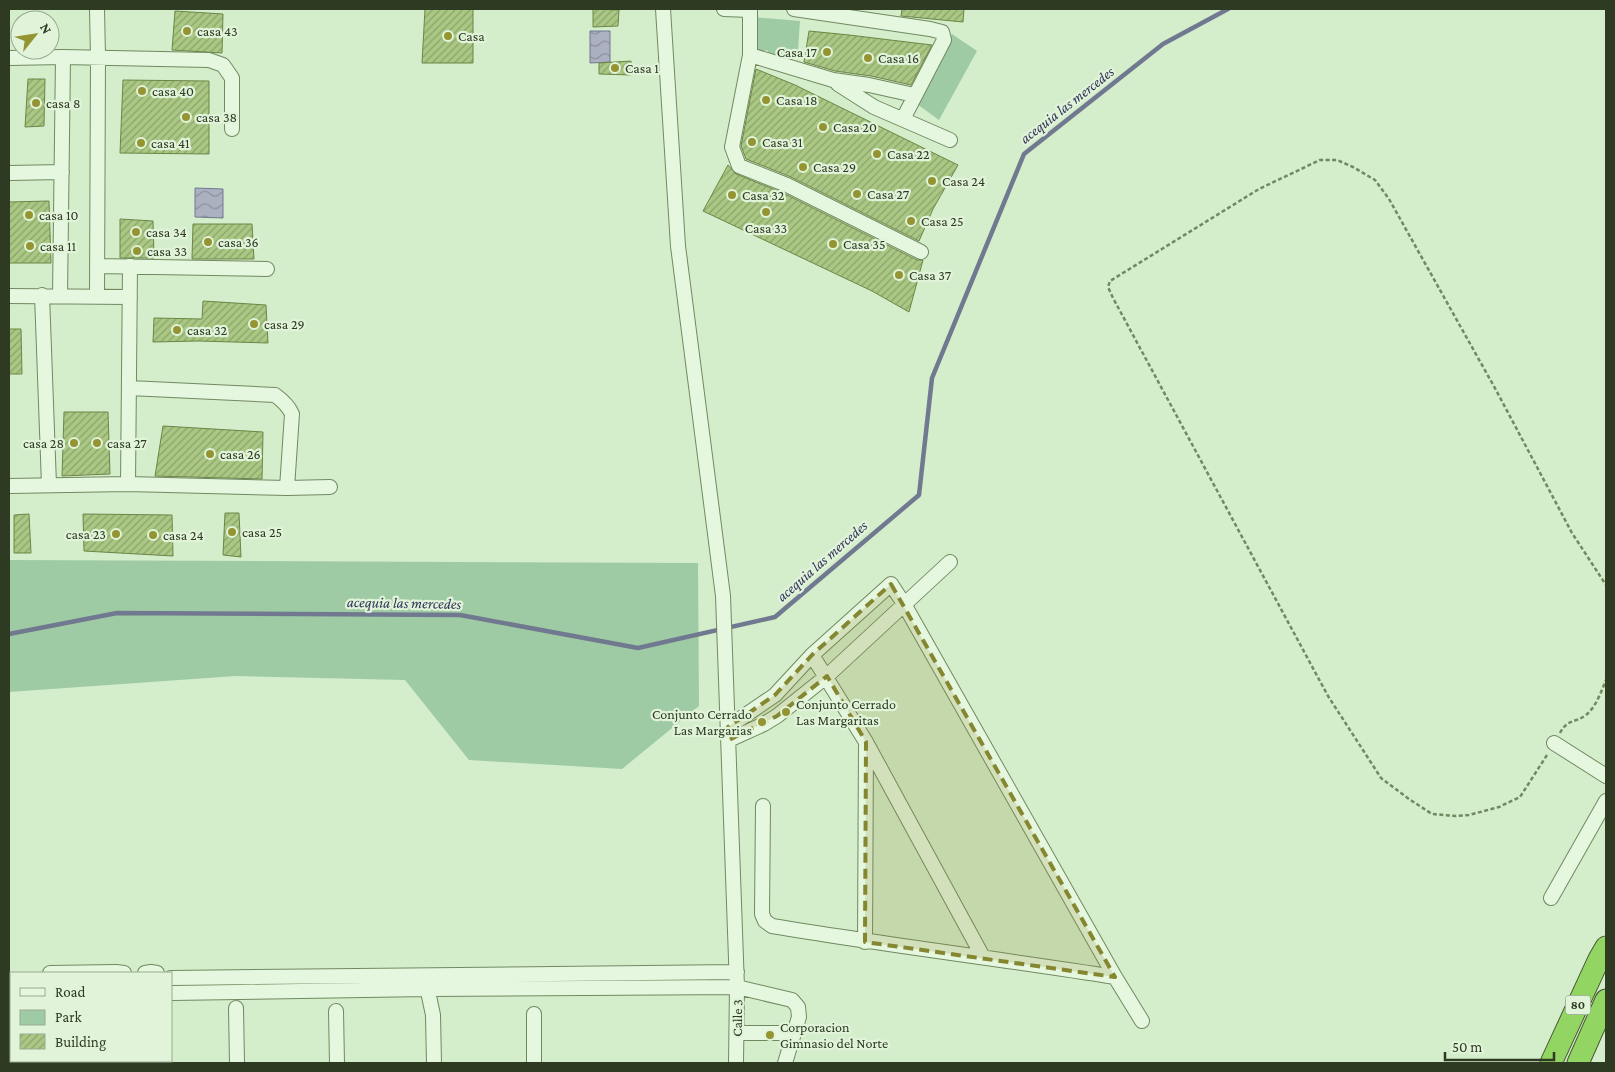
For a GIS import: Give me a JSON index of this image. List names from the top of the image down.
{
  "streets": {
    "highway": ["80"],
    "street": ["Calle 3"]
  },
  "water": ["acequia las mercedes"],
  "places": [
    "casa 43",
    "Casa",
    "Casa 17",
    "Casa 16",
    "Casa 1",
    "casa 40",
    "Casa 18",
    "casa 8",
    "casa 38",
    "Casa 20",
    "Casa 31",
    "casa 41",
    "Casa 22",
    "Casa 29",
    "Casa 24",
    "Casa 27",
    "Casa 32",
    "Casa 33",
    "casa 10",
    "Casa 25",
    "casa 34",
    "casa 36",
    "Casa 35",
    "casa 11",
    "casa 33",
    "Casa 37",
    "casa 29",
    "casa 32",
    "casa 28",
    "casa 27",
    "casa 26",
    "casa 25",
    "casa 23",
    "casa 24",
    "Conjunto Cerrado Las Margaritas",
    "Conjunto Cerrado Las Margarias",
    "Corporacion Gimnasio del Norte"
  ],
  "legend": ["Road", "Park", "Building"],
  "scale_bar": "50 m",
  "north": "top right"
}
